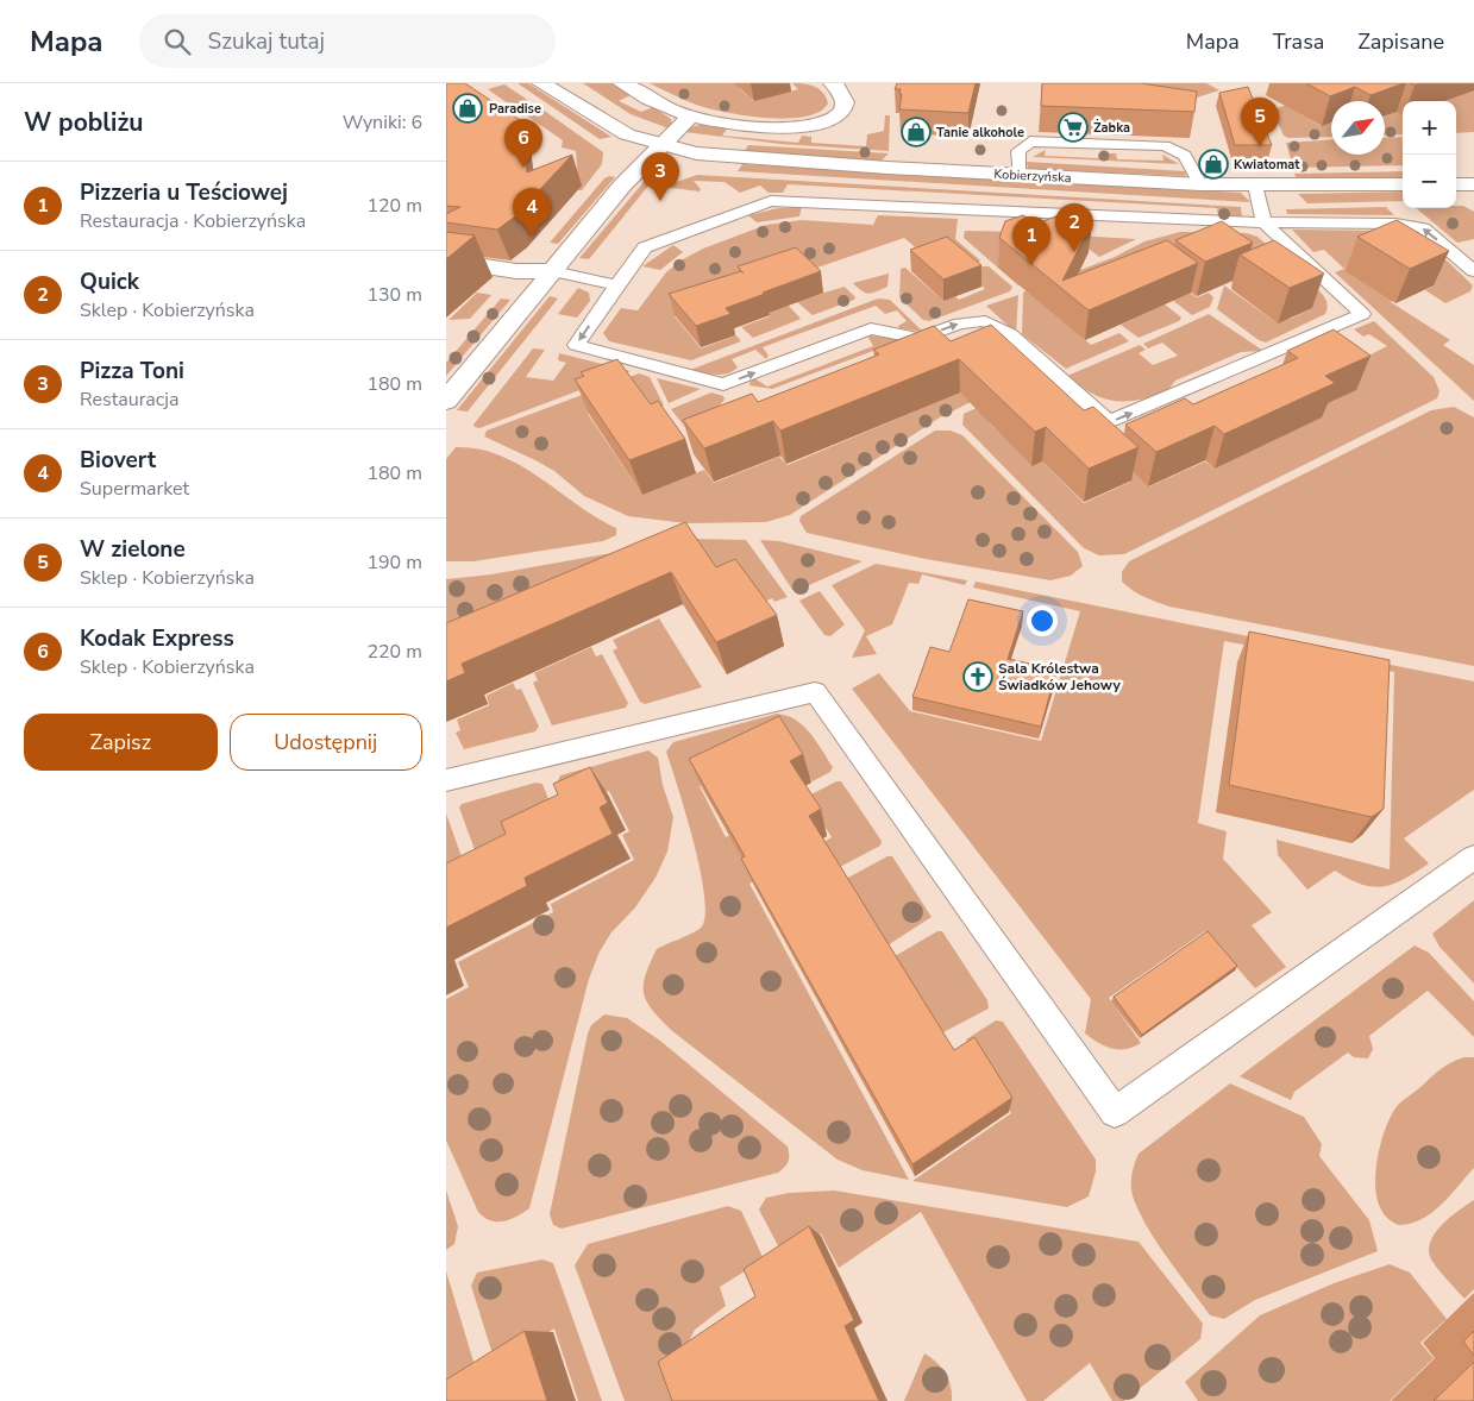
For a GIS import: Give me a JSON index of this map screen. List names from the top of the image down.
{
  "streets": {
    "street": ["Kobierzyńska"]
  },
  "places": {
    "shop": ["Paradise", "Tanie alkohole", "Kwiatomat"],
    "supermarket": ["Żabka"],
    "church": ["Sala Królestwa Świadków Jehowy"]
  },
  "north": "top right",
  "page": {
    "header": "Mapa",
    "search": "Szukaj tutaj",
    "nav": ["Mapa", "Trasa", "Zapisane"],
    "heading": ["W pobliżu", "Wyniki: 6"],
    "pins": [
      "5",
      "6",
      "3",
      "4",
      "2",
      "1"
    ],
    "map_buttons": ["+", "−"],
    "list": [
      {
        "mark": "1",
        "name": "Pizzeria u Teściowej",
        "note": "Restauracja · Kobierzyńska",
        "value": "120 m"
      },
      {
        "mark": "2",
        "name": "Quick",
        "note": "Sklep · Kobierzyńska",
        "value": "130 m"
      },
      {
        "mark": "3",
        "name": "Pizza Toni",
        "note": "Restauracja",
        "value": "180 m"
      },
      {
        "mark": "4",
        "name": "Biovert",
        "note": "Supermarket",
        "value": "180 m"
      },
      {
        "mark": "5",
        "name": "W zielone",
        "note": "Sklep · Kobierzyńska",
        "value": "190 m"
      },
      {
        "mark": "6",
        "name": "Kodak Express",
        "note": "Sklep · Kobierzyńska",
        "value": "220 m"
      }
    ],
    "buttons": ["Zapisz", "Udostępnij"]
  }
}
